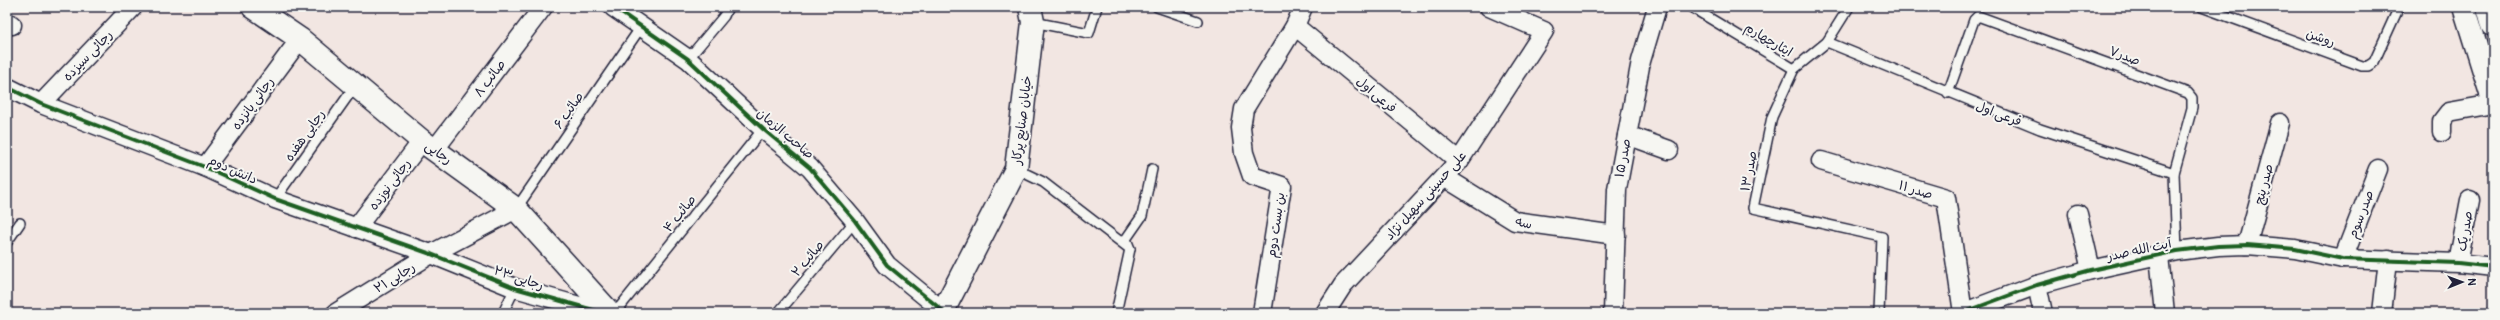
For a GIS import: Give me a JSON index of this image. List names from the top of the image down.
{
  "streets": {
    "street": [
      "رجائی سیزده",
      "صائب ۸",
      "فرعی اول",
      "رجائی پانزده",
      "خیابان صنایع پرکار",
      "صاحب الزمان",
      "رجایی",
      "صدر ۱۵",
      "دانش دوم",
      "رجائی نوزده",
      "صدر پنج",
      "صدر ۱۱",
      "علی حسینی سهیل نژاد",
      "صدر سوم",
      "سه",
      "بن بست دوم",
      "صدر یک",
      "آیت الله صدر",
      "رجایی ۲۱",
      "رجایی ۲۳"
    ],
    "lane": [
      "روشن",
      "ایثارچهارم",
      "صدر۷",
      "صائب ۶",
      "رجایی هفده",
      "صدر ۱۳",
      "صائب ۴",
      "صائب ۲"
    ]
  },
  "crossings": [
    ["ایثارچهارم", "صدر ۱۳"],
    ["رجائی سیزده", "دانش دوم"],
    ["صدر۷", "فرعی اول"],
    ["صدر۷", "آیت الله صدر"],
    ["صائب ۸", "رجایی"],
    ["صائب ۸", "رجائی نوزده"],
    ["فرعی اول", "صدر ۱۳"],
    ["فرعی اول", "علی حسینی سهیل نژاد"],
    ["فرعی اول", "بن بست دوم"],
    ["رجائی پانزده", "رجایی"],
    ["رجائی پانزده", "دانش دوم"],
    ["صائب ۶", "صاحب الزمان"],
    ["صائب ۶", "رجایی"],
    ["صائب ۶", "رجایی ۲۱"],
    ["خیابان صنایع پرکار", "صاحب الزمان"],
    ["صاحب الزمان", "صائب ۴"],
    ["صاحب الزمان", "صائب ۲"],
    ["رجایی هفده", "رجایی"],
    ["رجایی هفده", "دانش دوم"],
    ["رجایی", "رجائی نوزده"],
    ["رجایی", "رجایی ۲۱"],
    ["صدر ۱۵", "سه"],
    ["دانش دوم", "رجائی نوزده"],
    ["دانش دوم", "رجایی ۲۱"],
    ["دانش دوم", "رجایی ۲۳"],
    ["صدر پنج", "آیت الله صدر"],
    ["صدر ۱۱", "آیت الله صدر"],
    ["علی حسینی سهیل نژاد", "سه"],
    ["صدر سوم", "آیت الله صدر"],
    ["صدر یک", "آیت الله صدر"],
    ["رجایی ۲۱", "رجایی ۲۳"]
  ],
  "north": "right"
}
